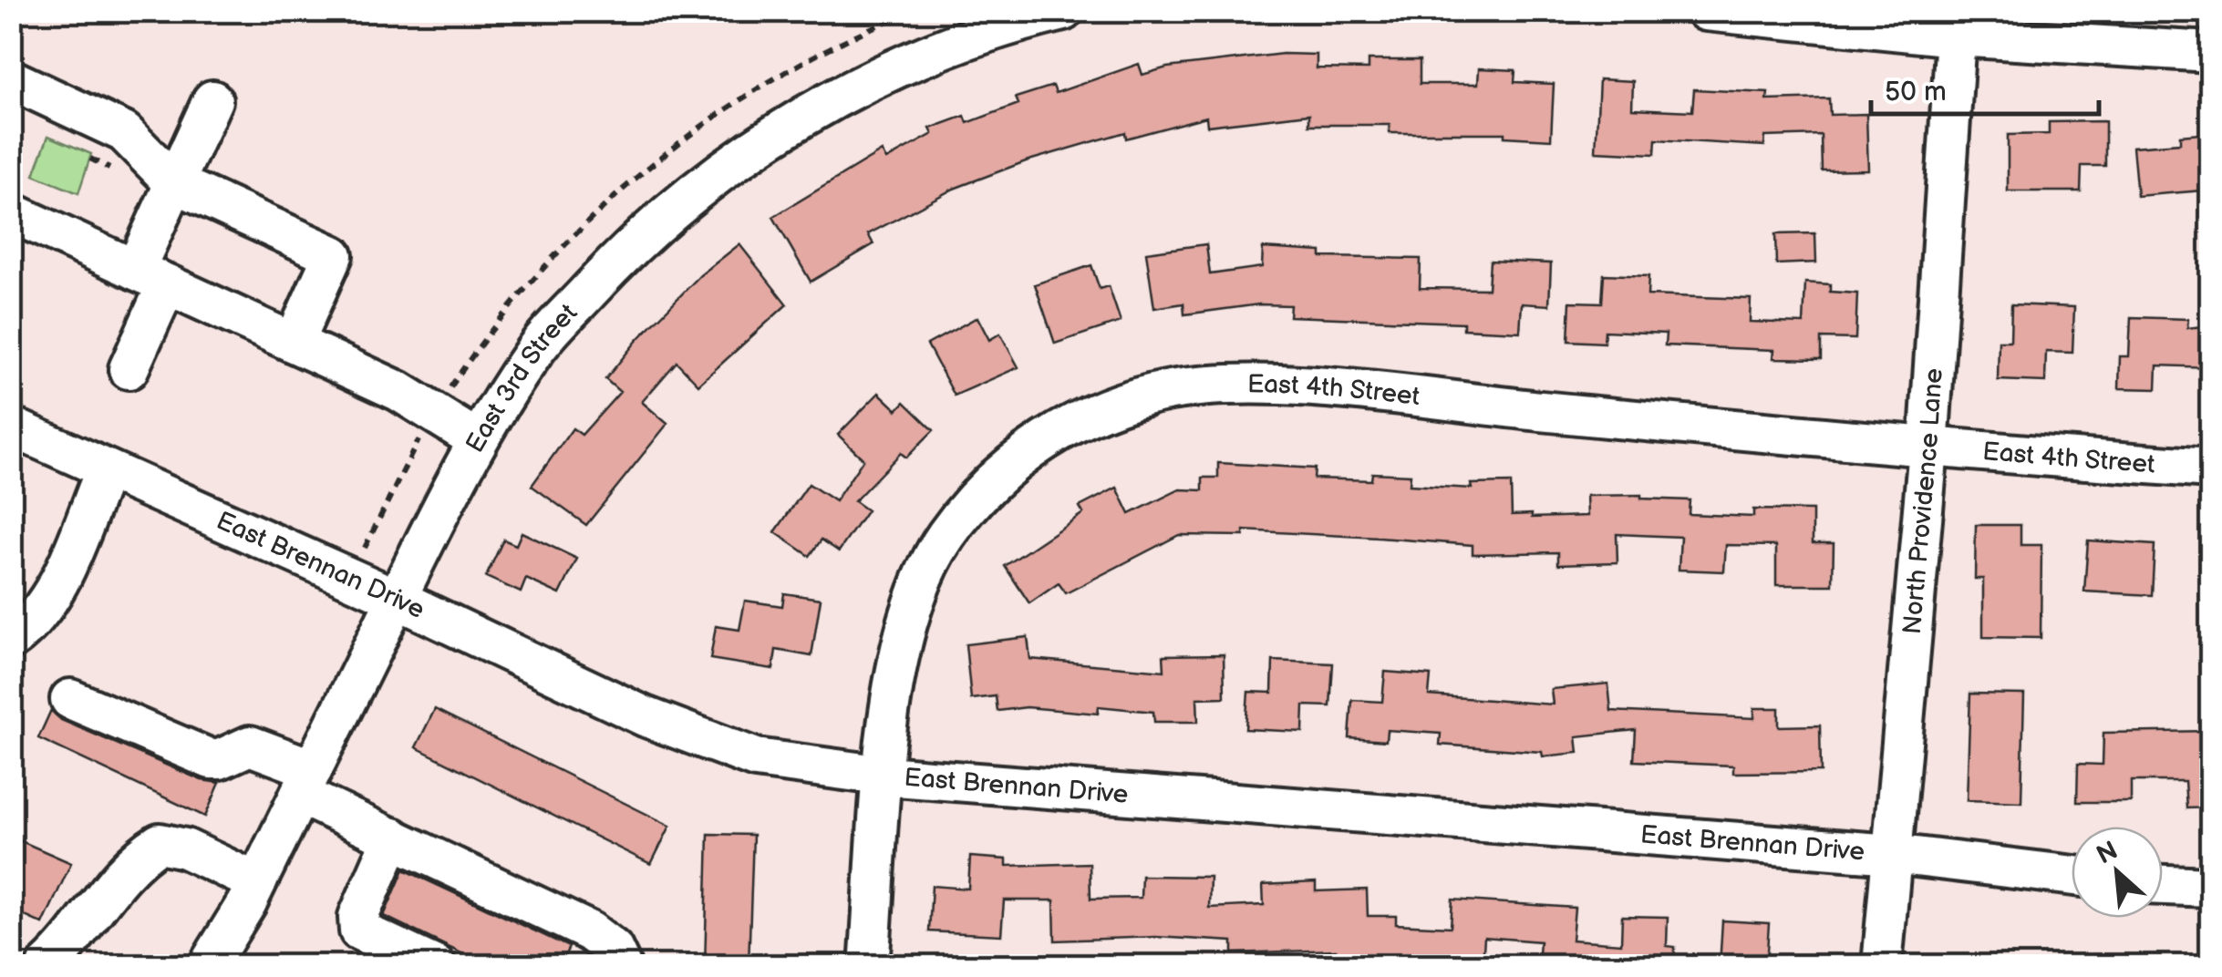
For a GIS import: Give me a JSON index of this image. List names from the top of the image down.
{
  "streets": {
    "street": [
      "East 3rd Street",
      "East 4th Street",
      "North Providence Lane",
      "East Brennan Drive"
    ]
  },
  "crossings": [
    ["East 3rd Street", "East Brennan Drive"],
    ["East 4th Street", "North Providence Lane"],
    ["East 4th Street", "East Brennan Drive"],
    ["North Providence Lane", "East Brennan Drive"]
  ],
  "scale_bar": "50 m",
  "north": "top left"
}
